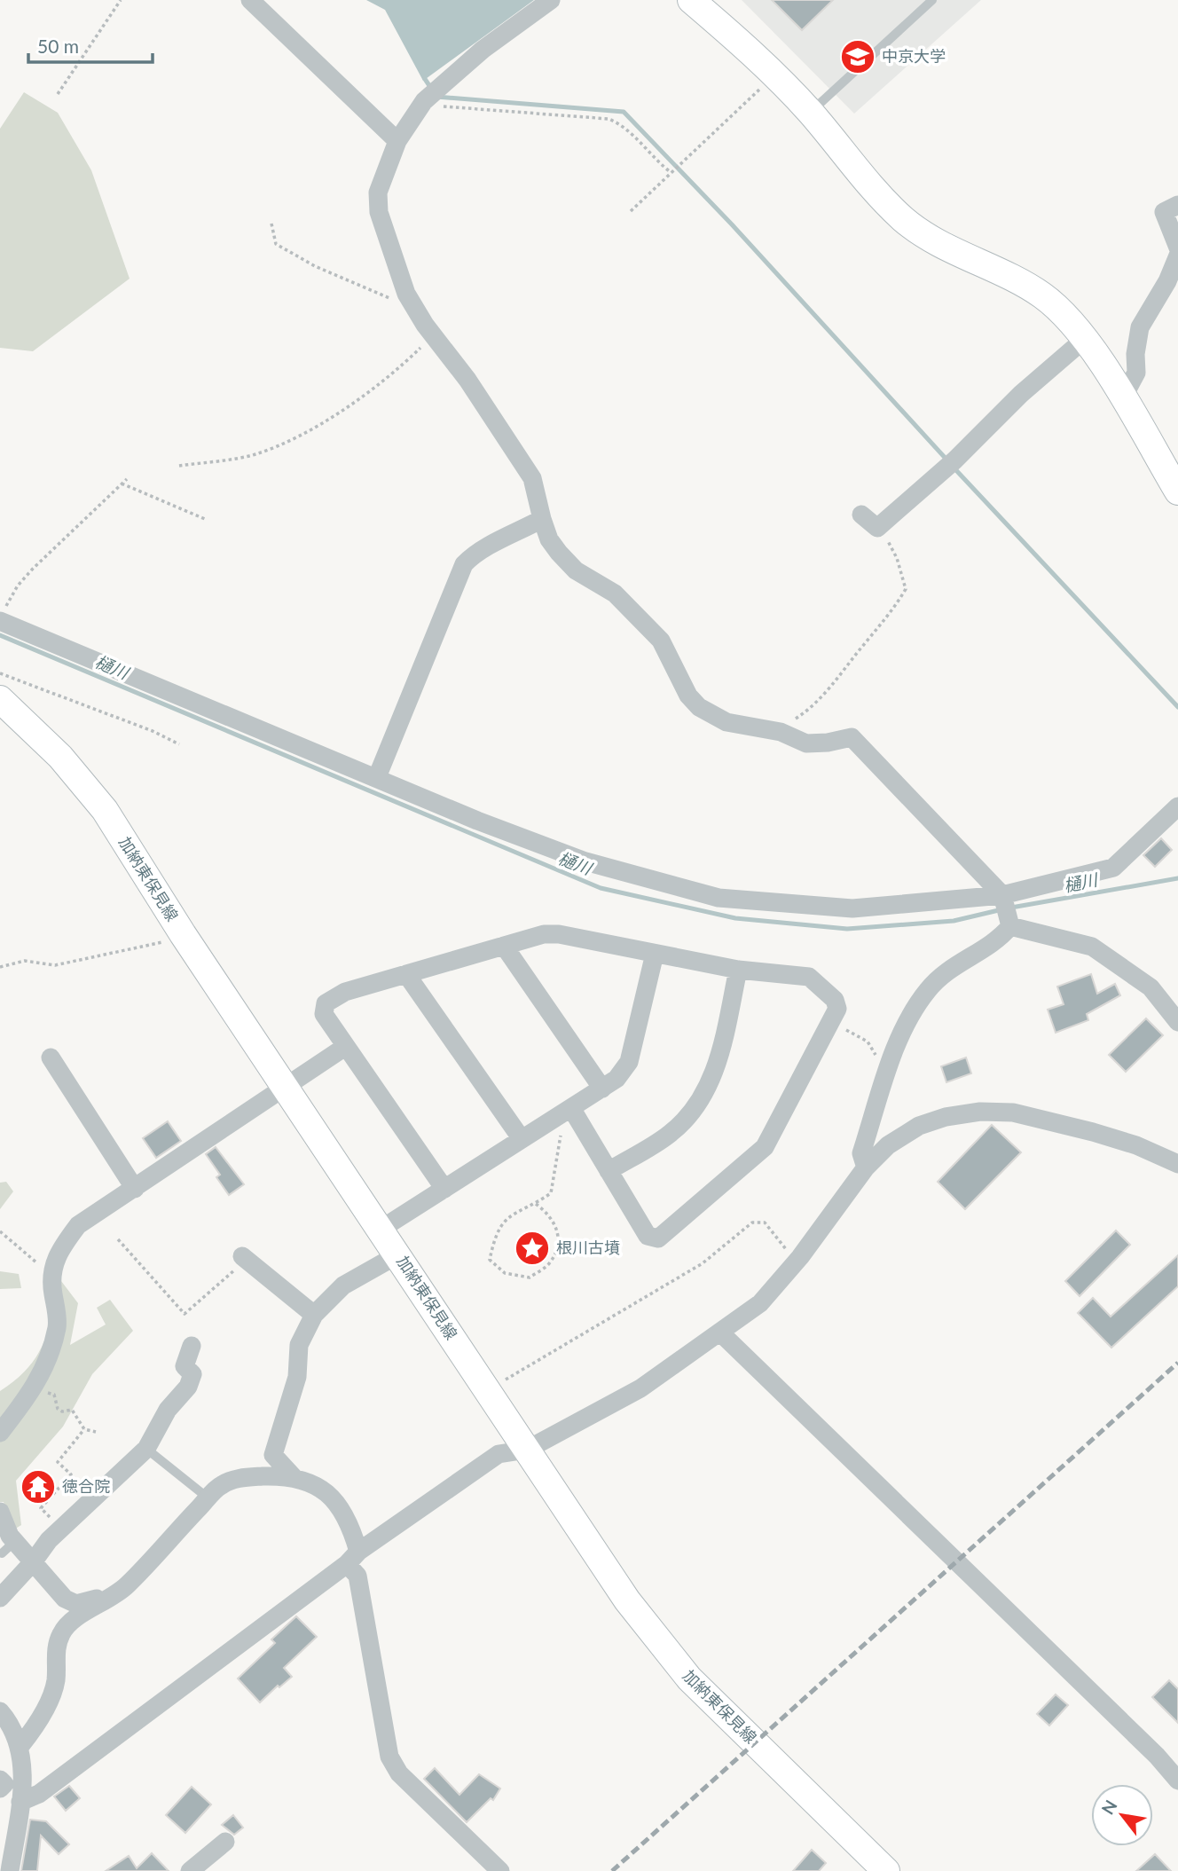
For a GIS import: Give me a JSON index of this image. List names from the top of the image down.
{
  "streets": {
    "main road": ["加納東保見線"]
  },
  "water": ["樋川"],
  "places": {
    "school or university": ["中京大学"],
    "place": ["根川古墳"],
    "temple": ["徳合院"]
  },
  "scale_bar": "50 m",
  "north": "top left"
}
